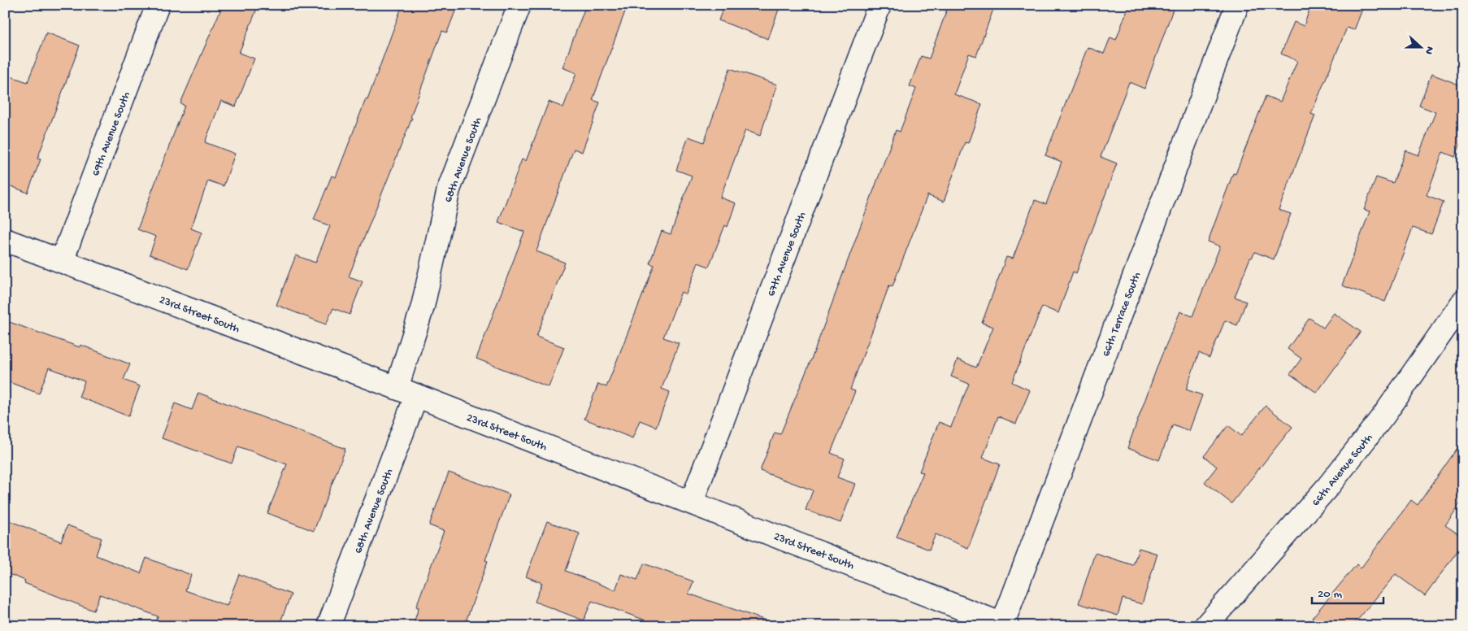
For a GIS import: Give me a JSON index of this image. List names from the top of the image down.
{
  "streets": {
    "street": [
      "69th Avenue South",
      "68th Avenue South",
      "67th Avenue South",
      "23rd Street South",
      "66th Terrace South",
      "66th Avenue South"
    ]
  },
  "crossings": [
    ["69th Avenue South", "23rd Street South"],
    ["68th Avenue South", "23rd Street South"],
    ["67th Avenue South", "23rd Street South"],
    ["23rd Street South", "66th Terrace South"]
  ],
  "scale_bar": "20 m",
  "north": "right"
}
